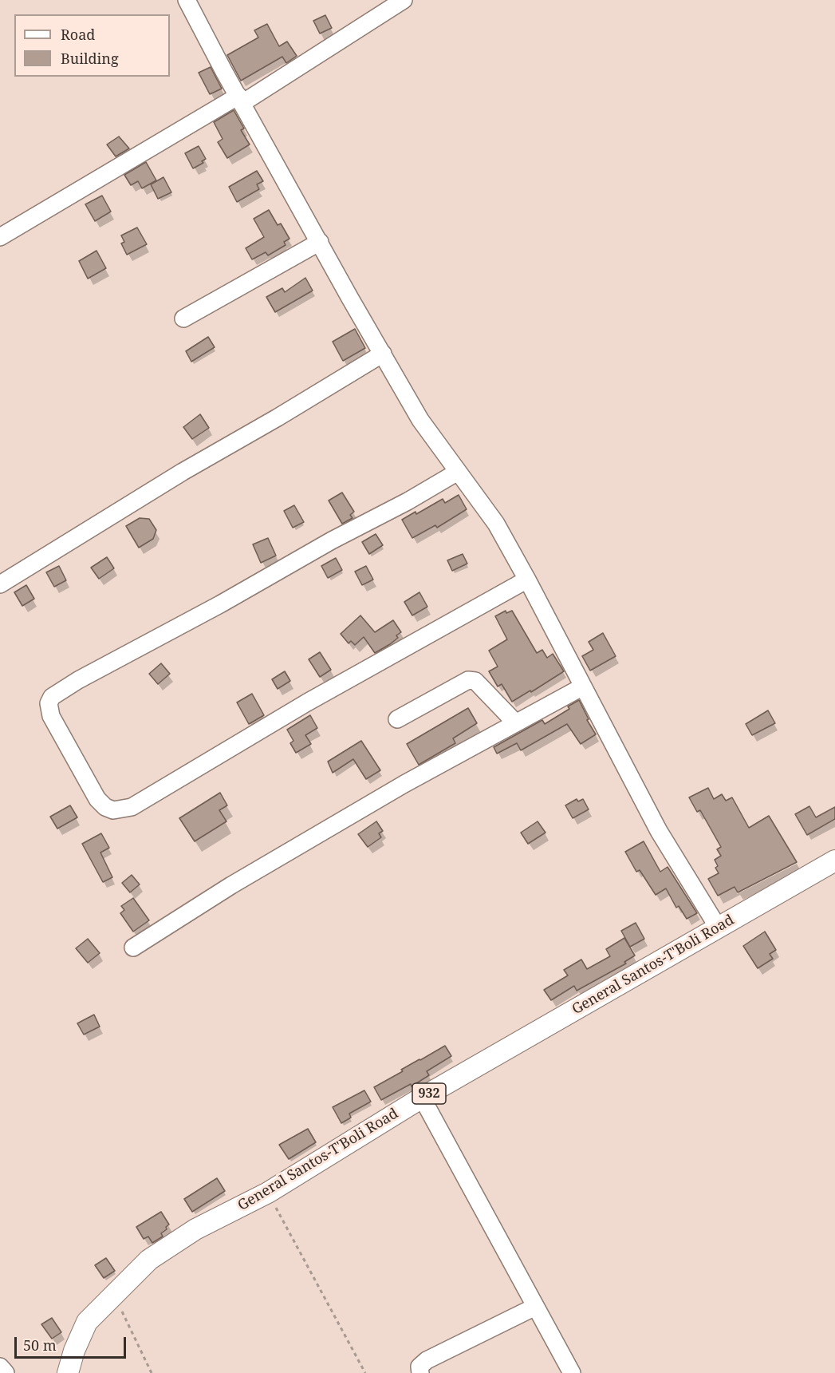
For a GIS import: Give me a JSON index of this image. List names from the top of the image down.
{
  "streets": {
    "main road": ["General Santos-T'Boli Road", "932"]
  },
  "legend": ["Road", "Building"],
  "scale_bar": "50 m"
}
